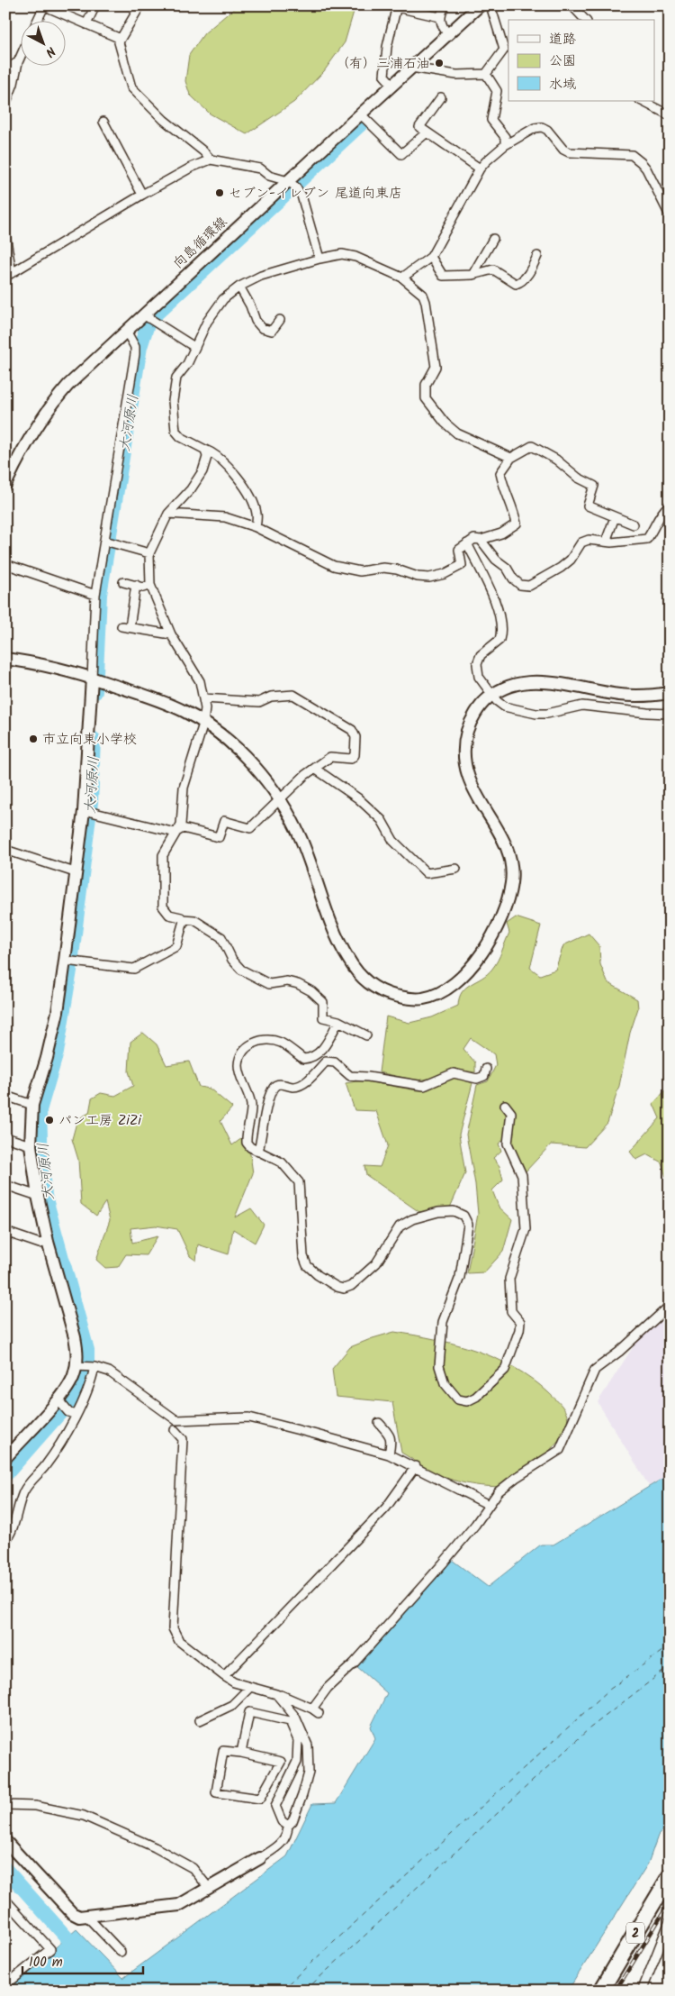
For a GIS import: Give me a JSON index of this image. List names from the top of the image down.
{
  "streets": {
    "highway": ["2"],
    "street": ["向島循環線"]
  },
  "water": ["大河原川"],
  "places": [
    "（有）三浦石油",
    "セブン-イレブン 尾道向東店",
    "市立向東小学校",
    "パン工房 ZiZi"
  ],
  "legend": ["道路", "公園", "水域"],
  "scale_bar": "100 m",
  "north": "bottom right"
}
